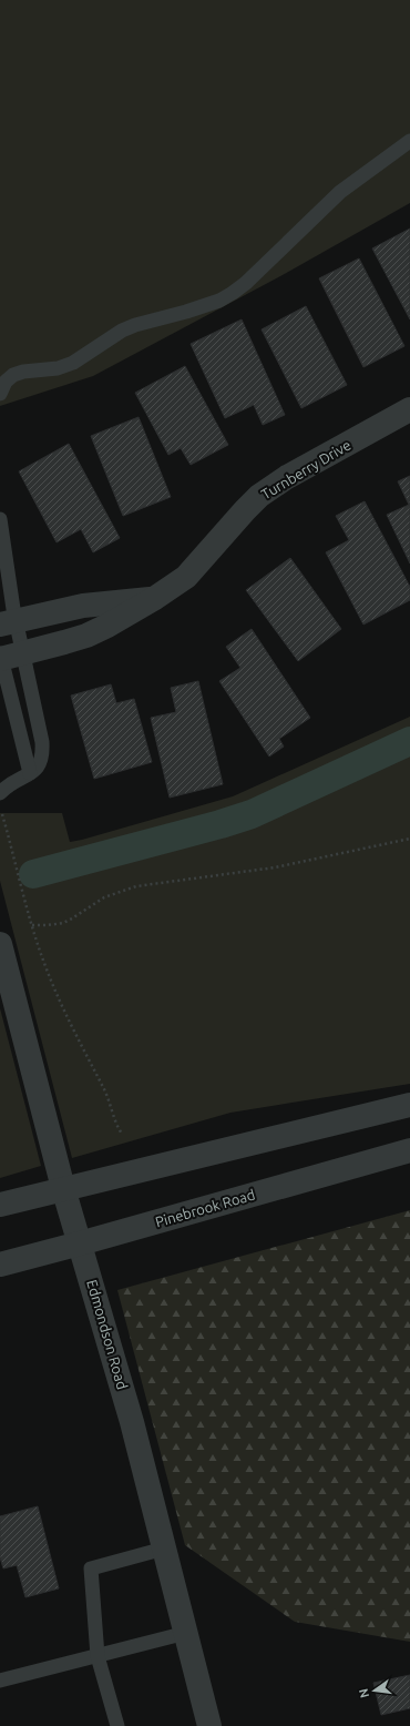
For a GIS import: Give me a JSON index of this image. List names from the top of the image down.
{
  "streets": {
    "street": ["Turnberry Drive", "Pinebrook Road", "Edmondson Road"]
  },
  "crossings": [
    ["Pinebrook Road", "Edmondson Road"]
  ],
  "north": "left"
}
